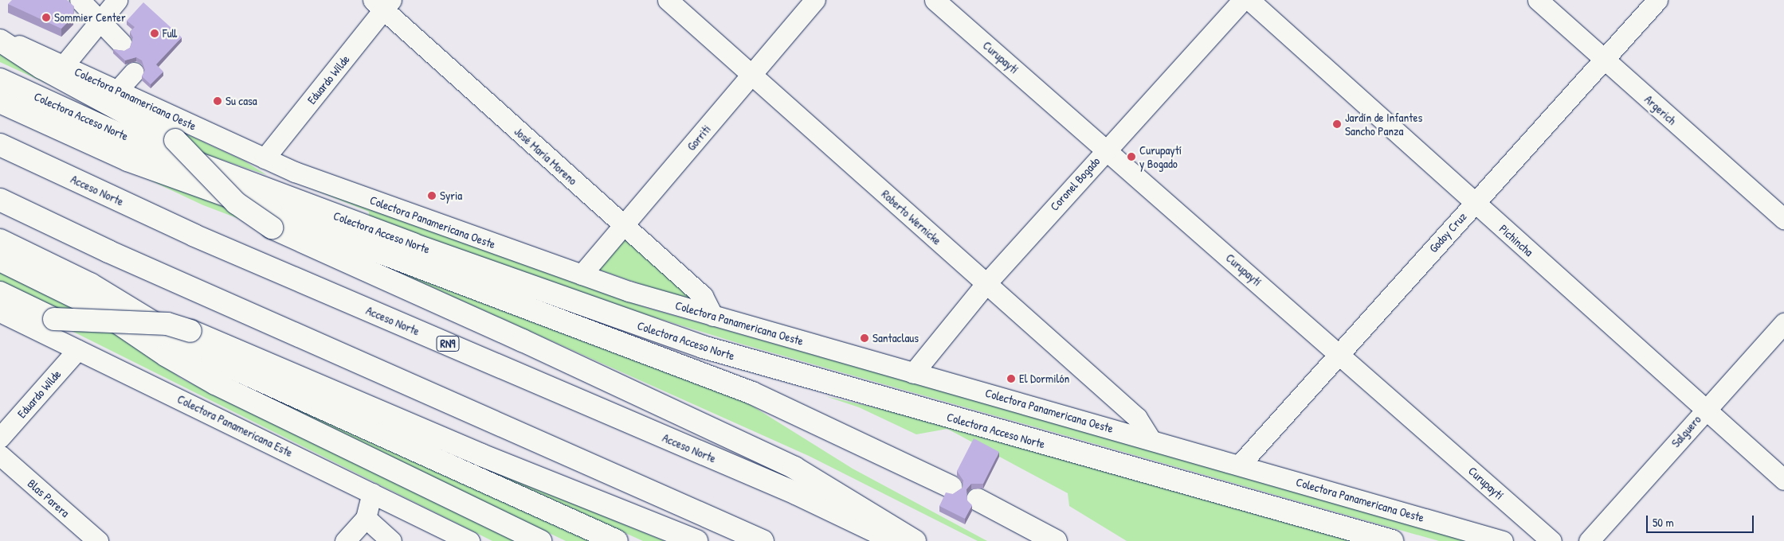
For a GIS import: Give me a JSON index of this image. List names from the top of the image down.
{
  "streets": {
    "highway": ["Colectora Acceso Norte", "Acceso Norte", "RN9"],
    "street": [
      "Curupaytí",
      "Eduardo Wilde",
      "Colectora Panamericana Oeste",
      "Argerich",
      "Gorriti",
      "José María Moreno",
      "Coronel Bogado",
      "Roberto Wernicke",
      "Godoy Cruz",
      "Pichincha",
      "Colectora Panamericana Este",
      "Salguero",
      "Blas Parera"
    ]
  },
  "crossings": [
    ["Curupaytí", "Coronel Bogado"],
    ["Curupaytí", "Godoy Cruz"],
    ["Eduardo Wilde", "Colectora Panamericana Oeste"],
    ["Eduardo Wilde", "José María Moreno"],
    ["Eduardo Wilde", "Colectora Panamericana Este"],
    ["Colectora Panamericana Oeste", "Gorriti"],
    ["Colectora Panamericana Oeste", "José María Moreno"],
    ["Colectora Panamericana Oeste", "Coronel Bogado"],
    ["Colectora Panamericana Oeste", "Roberto Wernicke"],
    ["Colectora Panamericana Oeste", "Godoy Cruz"],
    ["Argerich", "Godoy Cruz"],
    ["Gorriti", "José María Moreno"],
    ["Gorriti", "Roberto Wernicke"],
    ["Coronel Bogado", "Roberto Wernicke"],
    ["Godoy Cruz", "Pichincha"],
    ["Pichincha", "Salguero"]
  ],
  "places": [
    "Sommier Center",
    "Full",
    "Su casa",
    "Jardín de Infantes Sancho Panza",
    "Curupaytí y Bogado",
    "Syria",
    "Santaclaus",
    "El Dormilón"
  ],
  "scale_bar": "50 m"
}
